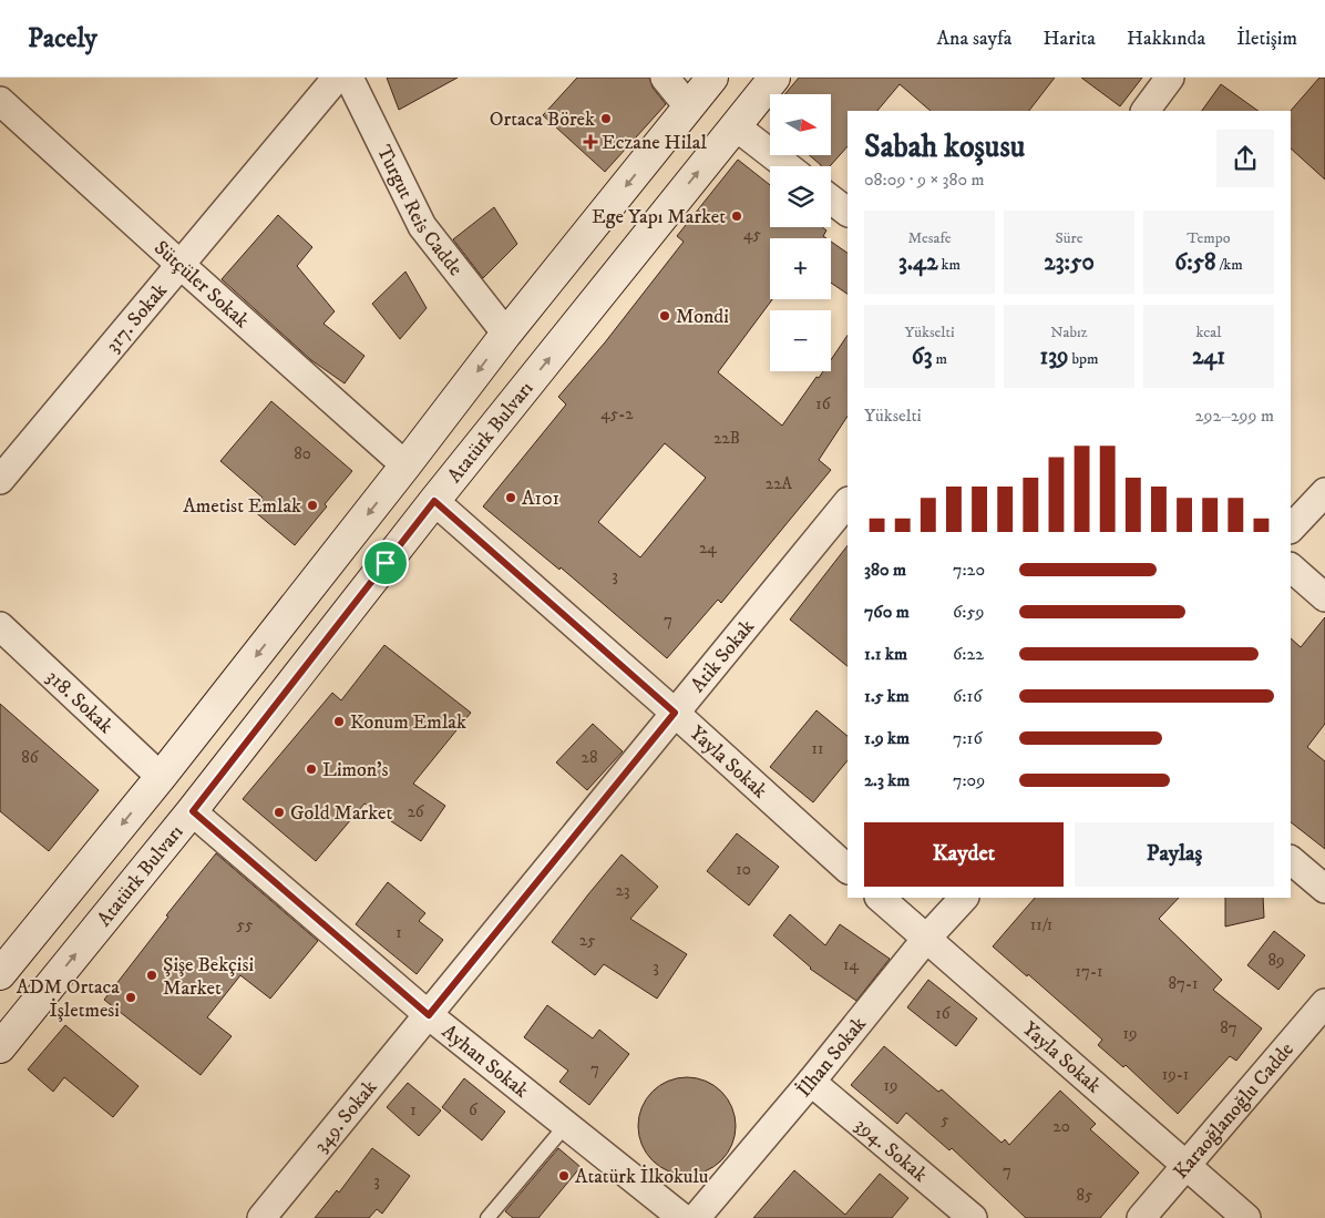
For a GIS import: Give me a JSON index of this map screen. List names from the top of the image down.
{
  "streets": {
    "main road": ["Atatürk Bulvarı"],
    "street": [
      "Turgut Reis Cadde",
      "Sütçüler Sokak",
      "317. Sokak",
      "Atik Sokak",
      "318. Sokak",
      "Yayla Sokak",
      "İlhan Sokak",
      "Ayhan Sokak",
      "Karaoğlanoğlu Cadde",
      "349. Sokak",
      "394. Sokak"
    ]
  },
  "crossings": [
    ["Sütçüler Sokak", "317. Sokak"],
    ["Atatürk Bulvarı", "Yayla Sokak"],
    ["Atatürk Bulvarı", "Ayhan Sokak"],
    ["Atik Sokak", "Yayla Sokak"],
    ["Atik Sokak", "Ayhan Sokak"],
    ["Atik Sokak", "349. Sokak"],
    ["Yayla Sokak", "İlhan Sokak"],
    ["Yayla Sokak", "Karaoğlanoğlu Cadde"],
    ["İlhan Sokak", "394. Sokak"],
    ["Ayhan Sokak", "349. Sokak"]
  ],
  "places": {
    "other": [
      "Ortaca Börek",
      "Ege Yapı Market",
      "Mondi",
      "A101",
      "Ametist Emlak",
      "Konum Emlak",
      "Limon's",
      "Gold Market",
      "Şişe Bekçisi Market",
      "ADM Ortaca İşletmesi",
      "Atatürk İlkokulu"
    ],
    "health": ["Eczane Hilal"]
  },
  "house_numbers": [
    "45",
    "16",
    "45-2",
    "22B",
    "80",
    "22A",
    "24",
    "3",
    "7",
    "11",
    "86",
    "28",
    "26",
    "10",
    "23",
    "55",
    "11/1",
    "1",
    "25",
    "89",
    "14",
    "3",
    "17-1",
    "87-1",
    "16",
    "87",
    "19",
    "7",
    "19-1",
    "19",
    "1",
    "6",
    "5",
    "20",
    "7",
    "3",
    "85"
  ],
  "north": "right",
  "page": {
    "header": "Pacely",
    "nav": [
      "Ana sayfa",
      "Harita",
      "Hakkında",
      "İletişim"
    ],
    "map_buttons": ["+", "−"],
    "heading": ["Sabah koşusu", "08:09 · 9 × 380 m"],
    "stats": [
      ["Mesafe", "3.42 km"],
      ["Süre", "23:50"],
      ["Tempo", "6:58 /km"],
      ["Yükselti", "63 m"],
      ["Nabız", "139 bpm"],
      ["kcal", "241"]
    ],
    "chart": ["Yükselti", "292–299 m"],
    "list": [
      {
        "name": "380 m",
        "note": "7:20"
      },
      {
        "name": "760 m",
        "note": "6:59"
      },
      {
        "name": "1.1 km",
        "note": "6:22"
      },
      {
        "name": "1.5 km",
        "note": "6:16"
      },
      {
        "name": "1.9 km",
        "note": "7:16"
      },
      {
        "name": "2.3 km",
        "note": "7:09"
      }
    ],
    "buttons": ["Kaydet", "Paylaş"]
  }
}
